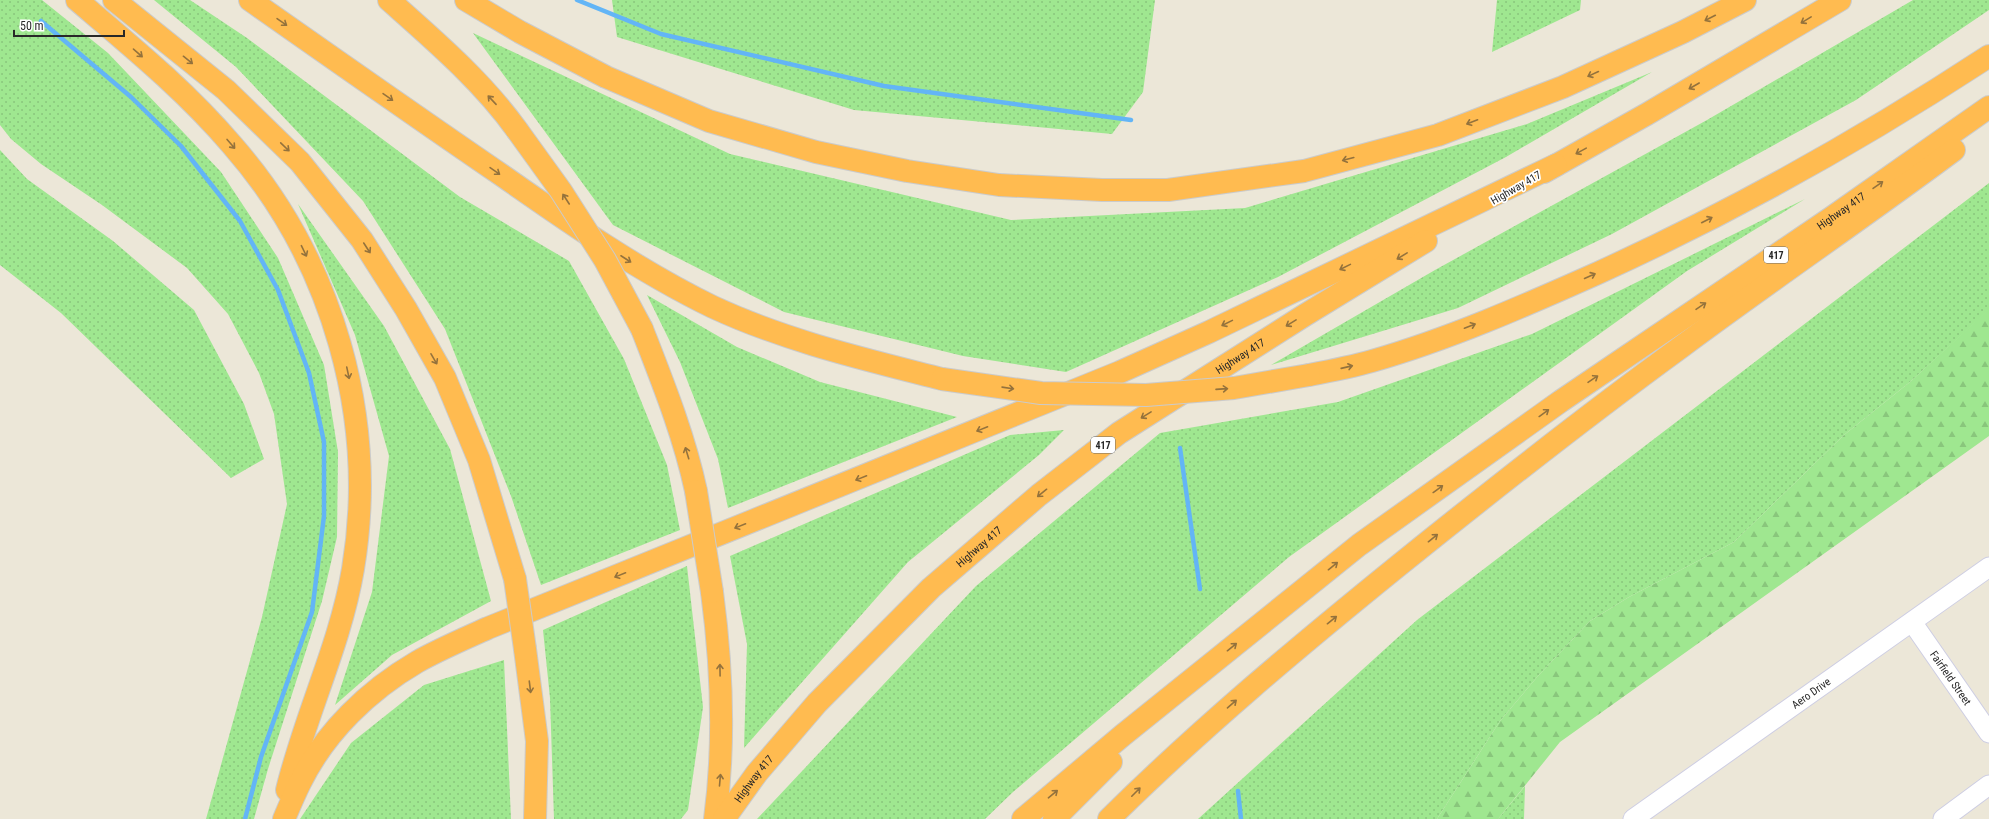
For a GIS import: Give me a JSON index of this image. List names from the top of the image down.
{
  "streets": {
    "highway": ["Highway 417", "417"],
    "street": ["Fairfield Street", "Aero Drive"]
  },
  "crossings": [
    ["Fairfield Street", "Aero Drive"]
  ],
  "scale_bar": "50 m"
}
